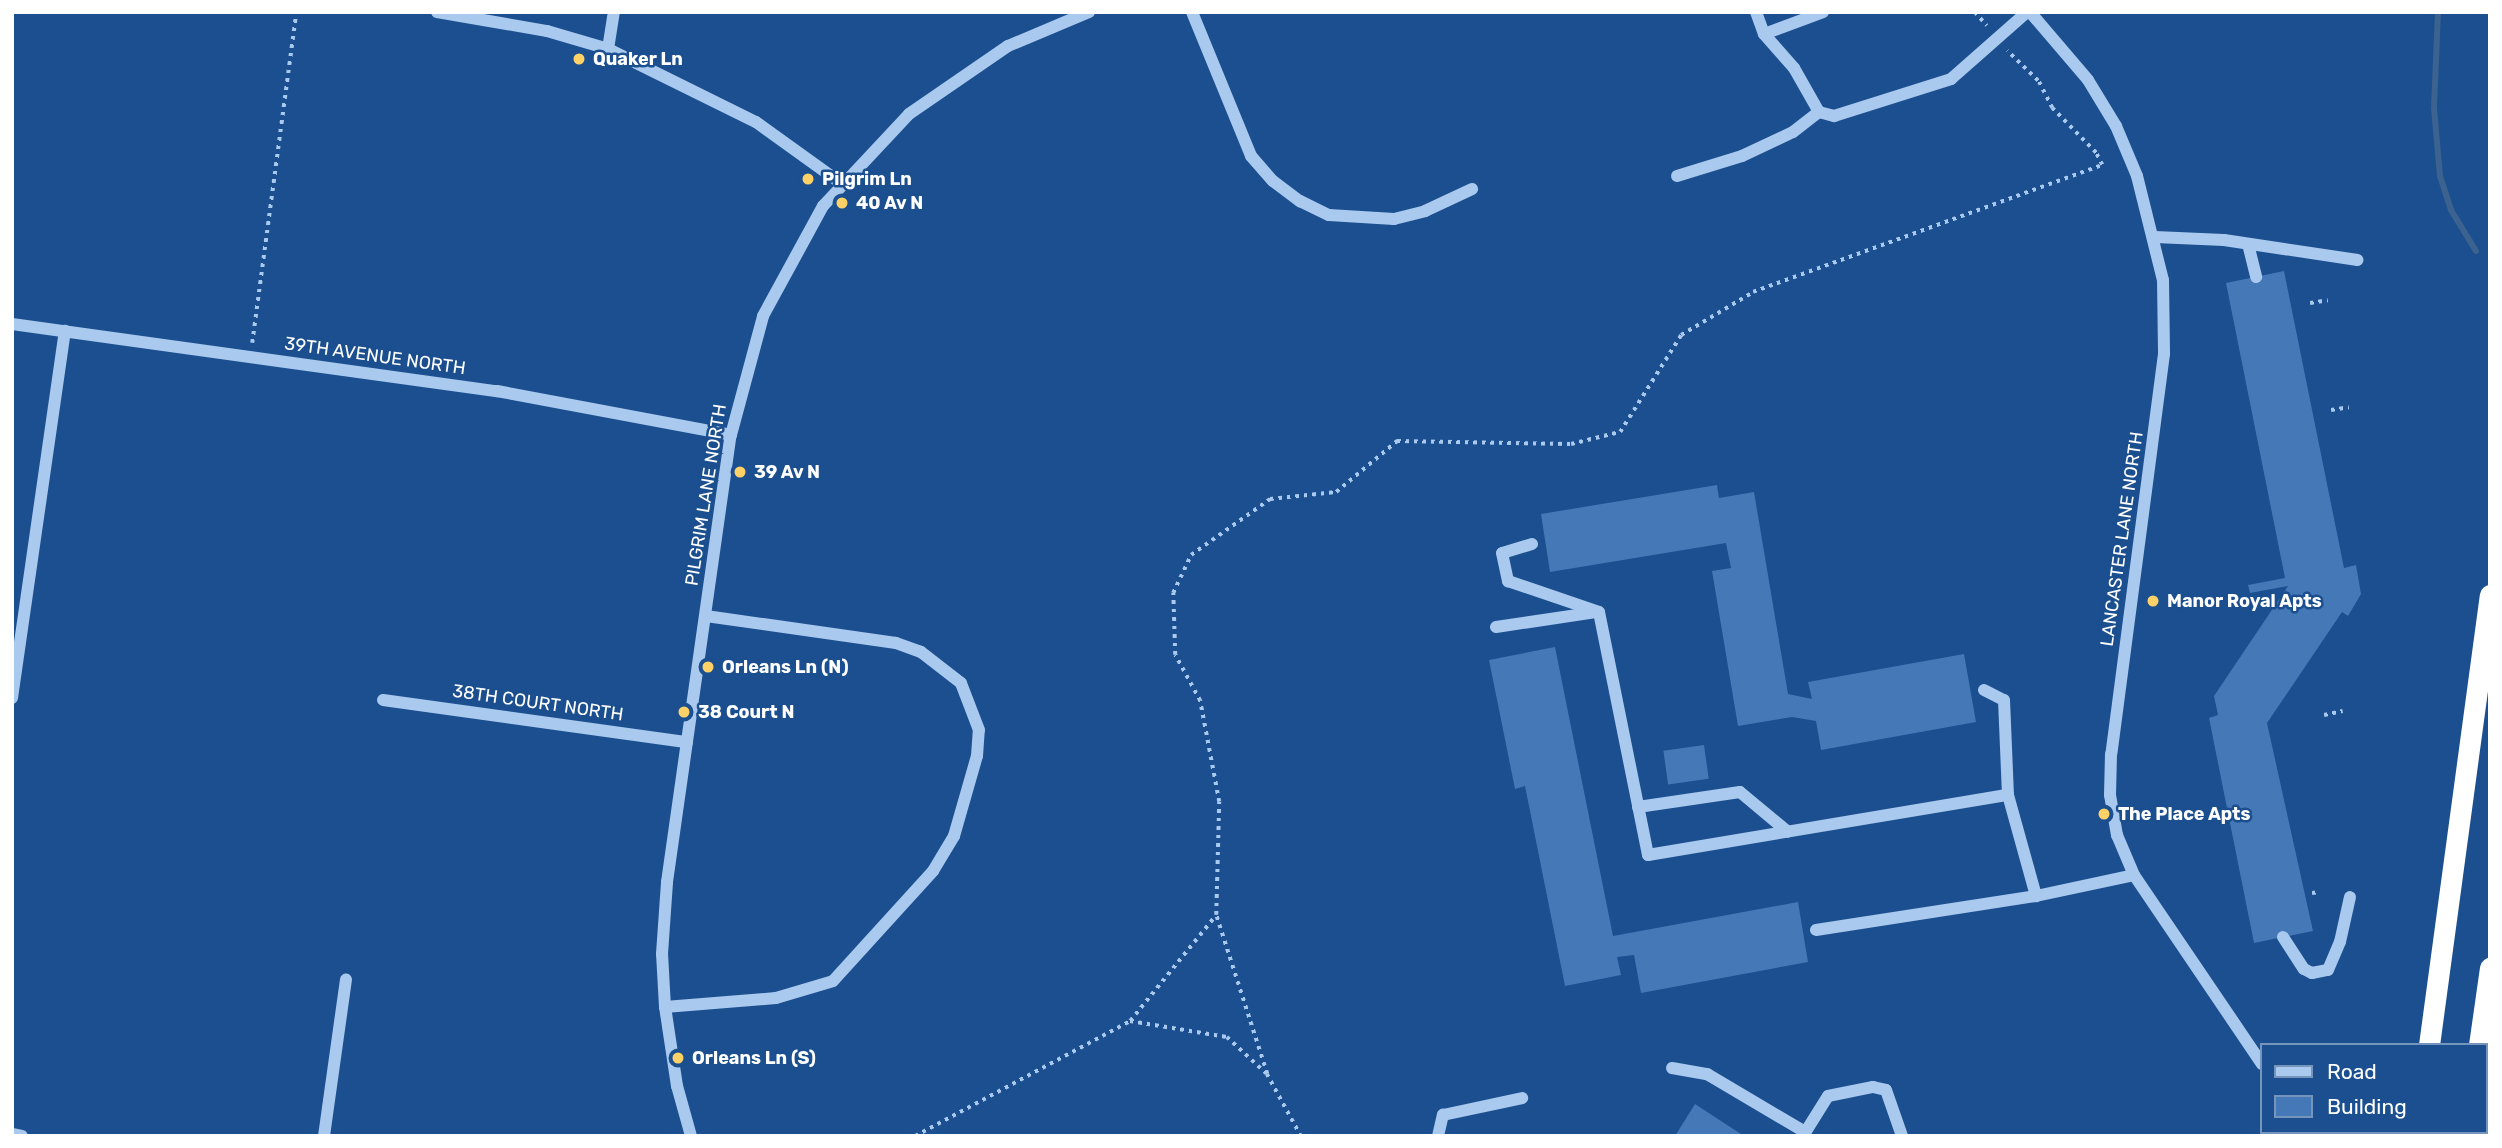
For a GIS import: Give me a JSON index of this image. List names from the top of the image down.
{
  "streets": {
    "street": [
      "39TH AVENUE NORTH",
      "PILGRIM LANE NORTH",
      "LANCASTER LANE NORTH",
      "38TH COURT NORTH"
    ]
  },
  "crossings": [
    ["39TH AVENUE NORTH", "PILGRIM LANE NORTH"],
    ["PILGRIM LANE NORTH", "38TH COURT NORTH"]
  ],
  "places": [
    "Quaker Ln",
    "Pilgrim Ln",
    "40 Av N",
    "39 Av N",
    "Manor Royal Apts",
    "Orleans Ln (N)",
    "38 Court N",
    "The Place Apts",
    "Orleans Ln (S)"
  ],
  "legend": ["Road", "Building"]
}
